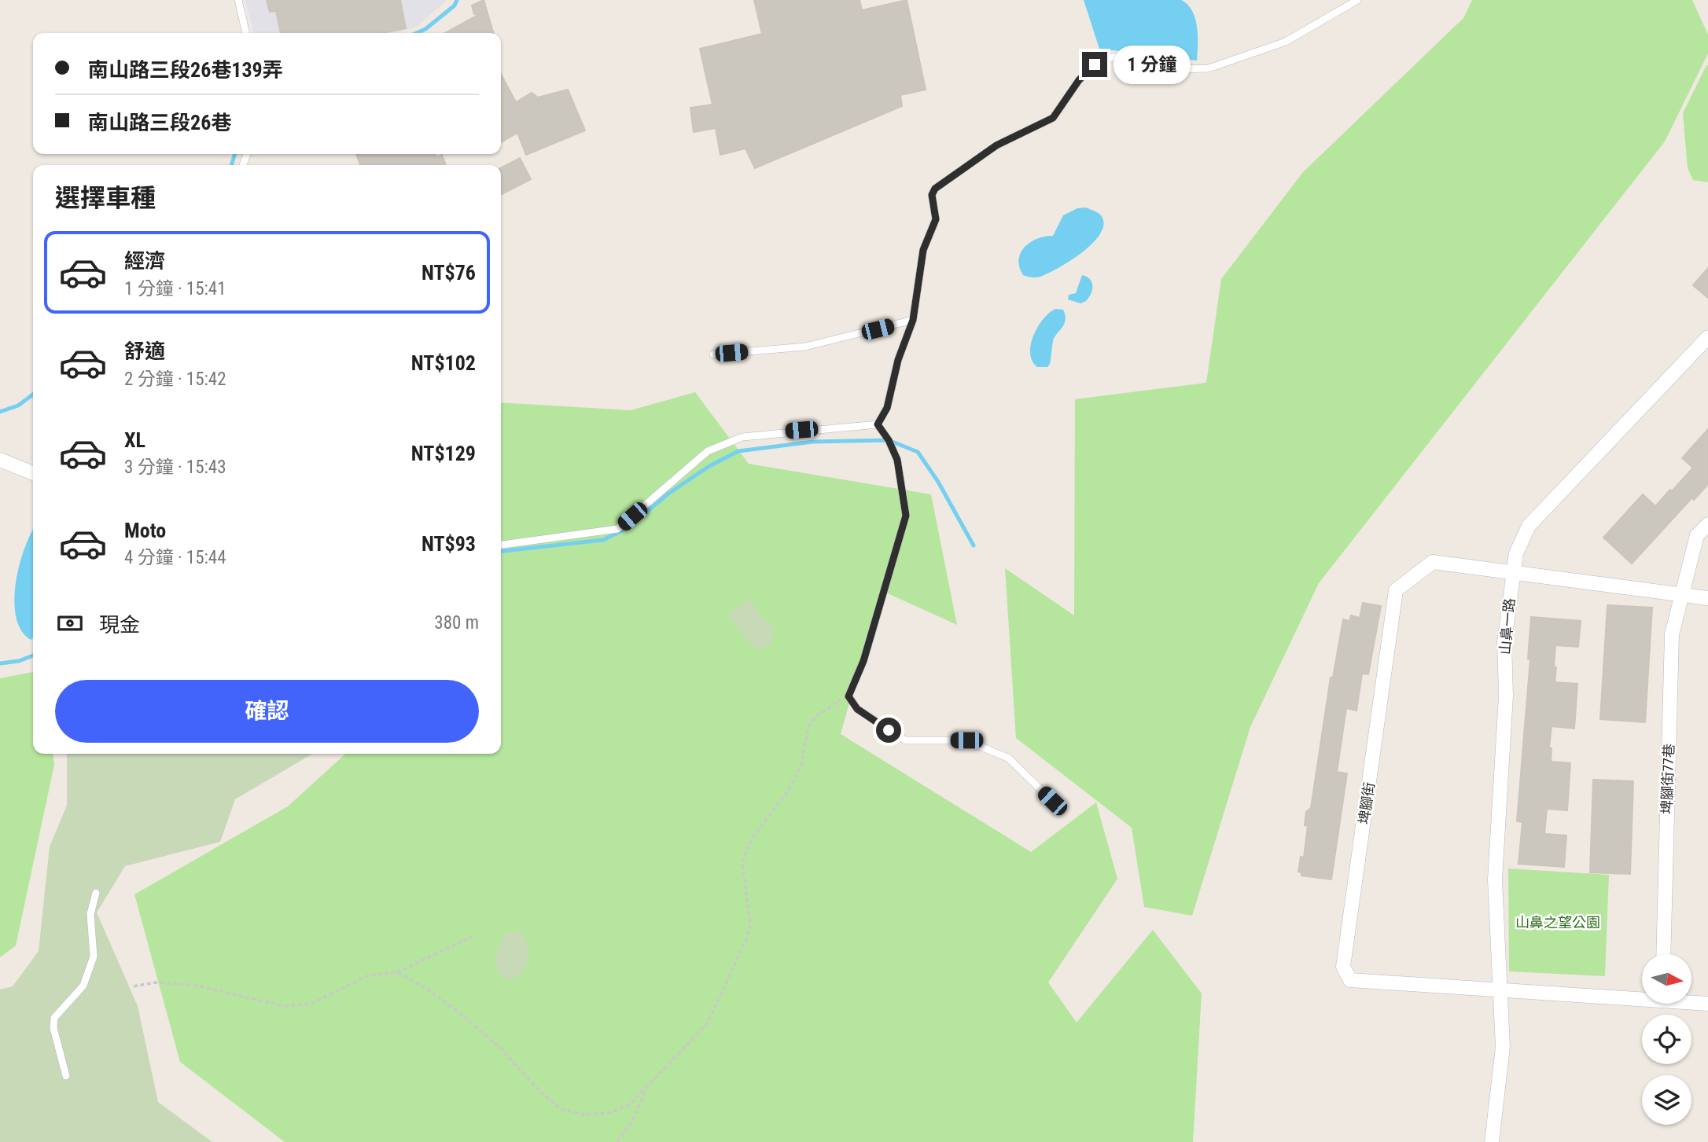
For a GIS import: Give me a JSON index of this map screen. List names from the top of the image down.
{
  "streets": {
    "street": ["山鼻一路", "埤腳街77巷", "埤腳街"]
  },
  "crossings": [
    ["山鼻一路", "埤腳街"],
    ["埤腳街77巷", "埤腳街"]
  ],
  "parks": ["山鼻之望公園"],
  "north": "right",
  "page": {
    "banner": ["南山路三段26巷139弄", "南山路三段26巷"],
    "bubble": "1 分鐘",
    "heading": "選擇車種",
    "list": [
      {
        "name": "經濟",
        "note": "1 分鐘 · 15:41",
        "value": "NT$76"
      },
      {
        "name": "舒適",
        "note": "2 分鐘 · 15:42",
        "value": "NT$102"
      },
      {
        "name": "XL",
        "note": "3 分鐘 · 15:43",
        "value": "NT$129"
      },
      {
        "name": "Moto",
        "note": "4 分鐘 · 15:44",
        "value": "NT$93"
      }
    ],
    "pay": ["現金", "380 m"],
    "buttons": "確認"
  }
}
